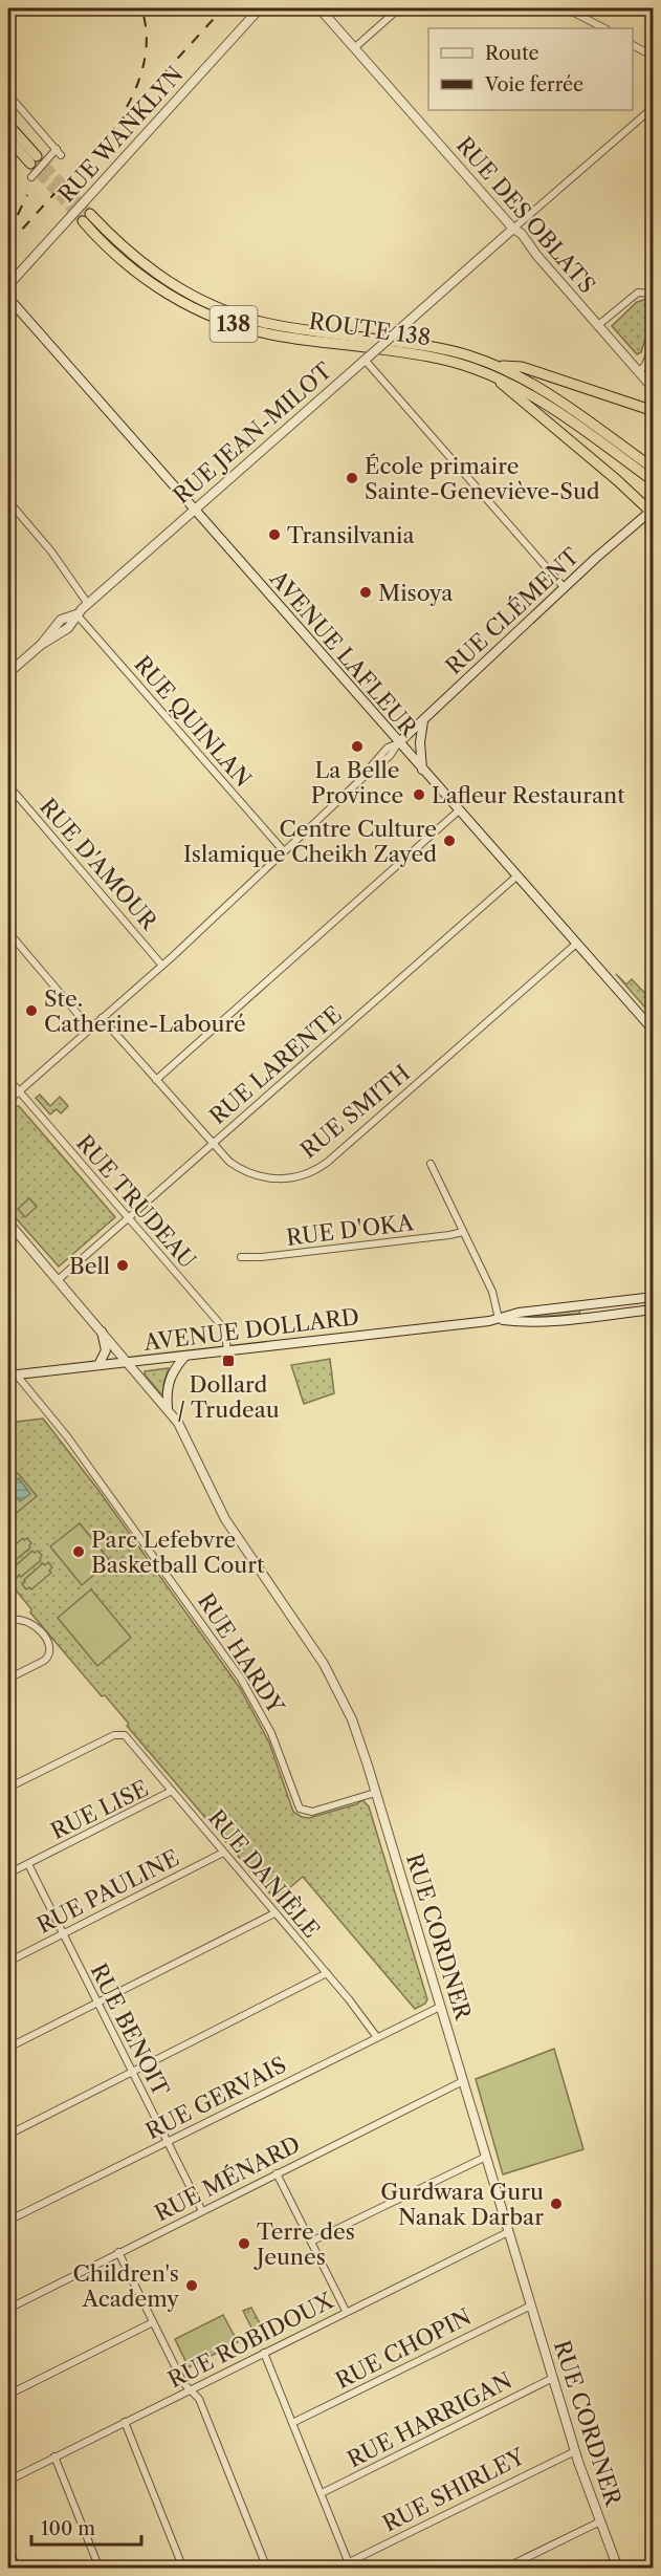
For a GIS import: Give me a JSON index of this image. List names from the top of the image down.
{
  "streets": {
    "highway": ["138", "ROUTE 138"],
    "main road": ["RUE CLÉMENT", "AVENUE LAFLEUR", "AVENUE DOLLARD"],
    "street": [
      "RUE WANKLYN",
      "RUE DES OBLATS",
      "RUE JEAN-MILOT",
      "RUE QUINLAN",
      "RUE D'AMOUR",
      "RUE LARENTE",
      "RUE SMITH",
      "RUE TRUDEAU",
      "RUE D'OKA",
      "RUE HARDY",
      "RUE LISE",
      "RUE DANIÈLE",
      "RUE PAULINE",
      "RUE CORDNER",
      "RUE BENOIT",
      "RUE GERVAIS",
      "RUE MÉNARD",
      "RUE ROBIDOUX",
      "RUE CHOPIN",
      "RUE HARRIGAN",
      "RUE SHIRLEY"
    ]
  },
  "crossings": [
    ["RUE DES OBLATS", "RUE JEAN-MILOT"],
    ["RUE JEAN-MILOT", "AVENUE LAFLEUR"],
    ["RUE JEAN-MILOT", "RUE QUINLAN"],
    ["RUE CLÉMENT", "AVENUE LAFLEUR"],
    ["RUE CLÉMENT", "RUE QUINLAN"],
    ["RUE CLÉMENT", "RUE D'AMOUR"],
    ["RUE CLÉMENT", "RUE SMITH"],
    ["RUE CLÉMENT", "RUE TRUDEAU"],
    ["AVENUE LAFLEUR", "RUE LARENTE"],
    ["AVENUE LAFLEUR", "RUE SMITH"],
    ["RUE LARENTE", "RUE SMITH"],
    ["RUE LARENTE", "RUE TRUDEAU"],
    ["RUE LARENTE", "RUE CORDNER"],
    ["RUE TRUDEAU", "AVENUE DOLLARD"],
    ["AVENUE DOLLARD", "RUE HARDY"],
    ["AVENUE DOLLARD", "RUE CORDNER"],
    ["RUE HARDY", "RUE CORDNER"],
    ["RUE LISE", "RUE DANIÈLE"],
    ["RUE LISE", "RUE BENOIT"],
    ["RUE DANIÈLE", "RUE PAULINE"],
    ["RUE DANIÈLE", "RUE GERVAIS"],
    ["RUE PAULINE", "RUE BENOIT"],
    ["RUE CORDNER", "RUE GERVAIS"],
    ["RUE CORDNER", "RUE MÉNARD"],
    ["RUE CORDNER", "RUE ROBIDOUX"],
    ["RUE CORDNER", "RUE CHOPIN"],
    ["RUE CORDNER", "RUE HARRIGAN"],
    ["RUE CORDNER", "RUE SHIRLEY"],
    ["RUE BENOIT", "RUE GERVAIS"],
    ["RUE BENOIT", "RUE MÉNARD"]
  ],
  "places": {
    "other": [
      "École primaire Sainte-Geneviève-Sud",
      "Transilvania",
      "Misoya",
      "La Belle Province",
      "Lafleur Restaurant",
      "Centre Culture Islamique Cheikh Zayed",
      "Ste. Catherine-Labouré",
      "Bell",
      "Parc Lefebvre Basketball Court",
      "Gurdwara Guru Nanak Darbar",
      "Terre des Jeunes",
      "Children's Academy"
    ],
    "transit": ["Dollard / Trudeau"]
  },
  "legend": ["Route", "Voie ferrée"],
  "scale_bar": "100 m"
}
